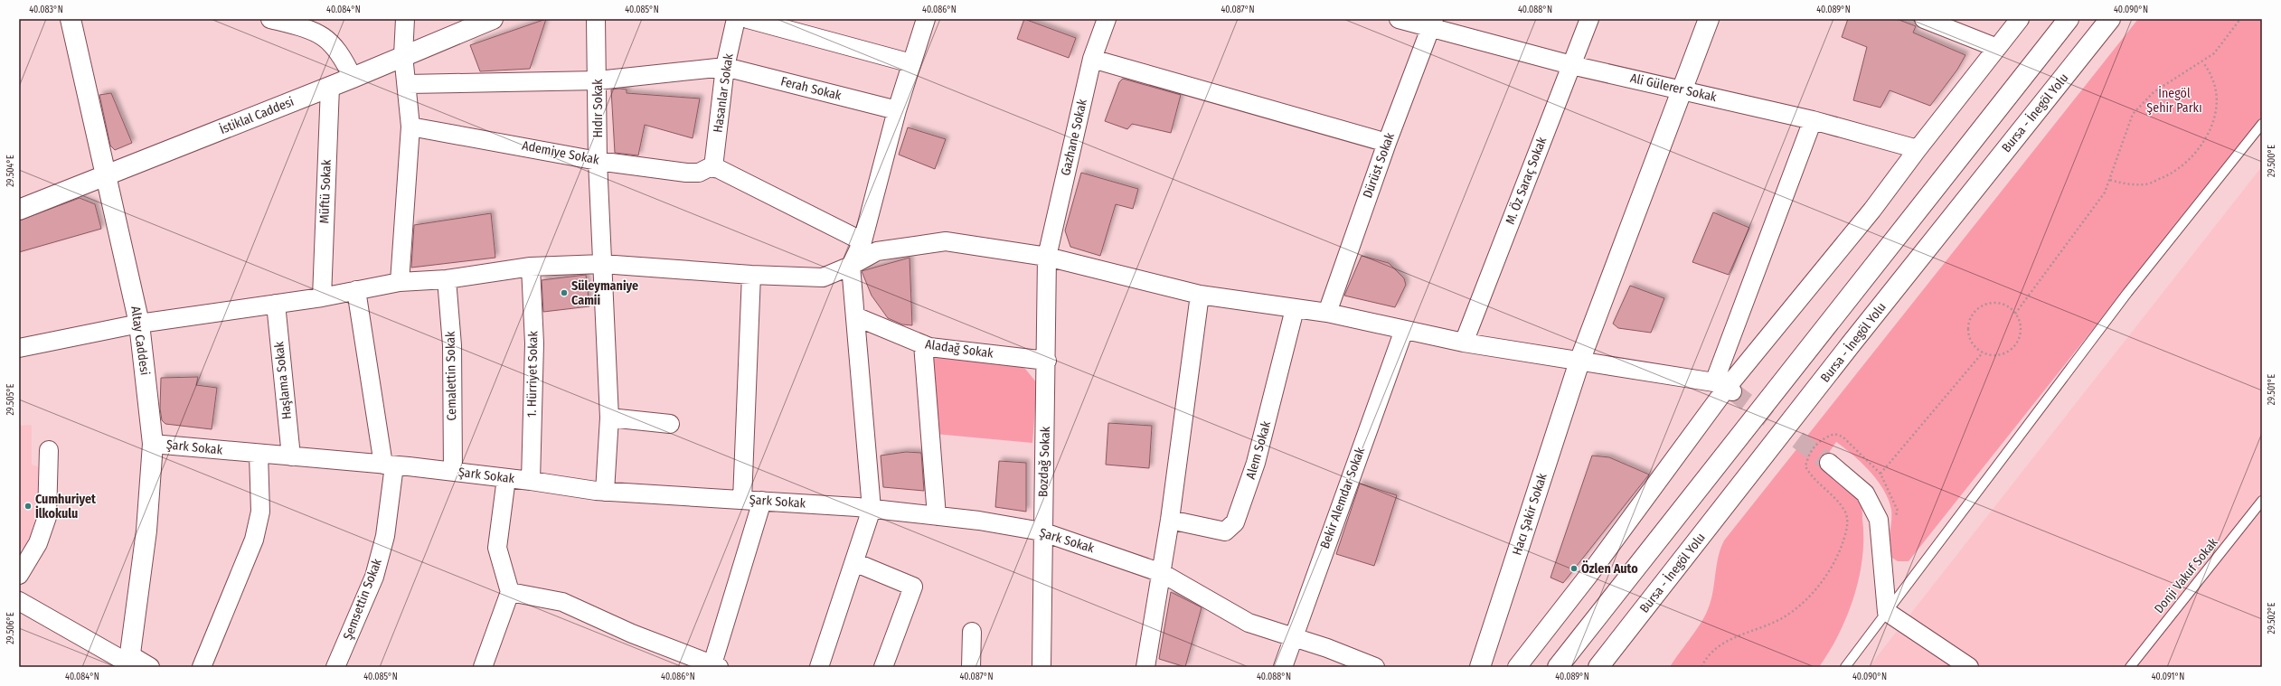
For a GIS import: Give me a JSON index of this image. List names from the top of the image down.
{
  "streets": {
    "main road": [
      "Bursa - İnegöl Yolu",
      "İstiklal Caddesi",
      "Altay Caddesi",
      "Hacı Şakir Sokak"
    ],
    "street": [
      "Ali Gülerer Sokak",
      "Ferah Sokak",
      "Hasanlar Sokak",
      "Hıdır Sokak",
      "Gazhane Sokak",
      "Ademiye Sokak",
      "Dürüst Sokak",
      "M. Öz Saraç Sokak",
      "Müftü Sokak",
      "Aladağ Sokak",
      "1. Hürriyet Sokak",
      "Cemalettin Sokak",
      "Haşlama Sokak",
      "Şark Sokak",
      "Alem Sokak",
      "Bozdağ Sokak",
      "Bekir Alemdar Sokak",
      "Şemsettin Sokak"
    ],
    "lane": ["Donji Vakuf Sokak"]
  },
  "crossings": [
    ["Ali Gülerer Sokak", "Dürüst Sokak"],
    ["Ali Gülerer Sokak", "M. Öz Saraç Sokak"],
    ["Ali Gülerer Sokak", "Hacı Şakir Sokak"],
    ["Ferah Sokak", "Hasanlar Sokak"],
    ["Hasanlar Sokak", "Ademiye Sokak"],
    ["Hıdır Sokak", "Ademiye Sokak"],
    ["Hıdır Sokak", "Şark Sokak"],
    ["İstiklal Caddesi", "Müftü Sokak"],
    ["İstiklal Caddesi", "Altay Caddesi"],
    ["Gazhane Sokak", "Bozdağ Sokak"],
    ["Altay Caddesi", "Şark Sokak"],
    ["Aladağ Sokak", "Bozdağ Sokak"],
    ["1. Hürriyet Sokak", "Şark Sokak"],
    ["Cemalettin Sokak", "Şark Sokak"],
    ["Haşlama Sokak", "Şark Sokak"],
    ["Şark Sokak", "Bozdağ Sokak"],
    ["Şark Sokak", "Bekir Alemdar Sokak"],
    ["Şark Sokak", "Şemsettin Sokak"]
  ],
  "parks": ["İnegöl Şehir Parkı"],
  "places": ["Süleymaniye Camii", "Cumhuriyet İlkokulu", "Özlen Auto"],
  "coordinates": [
    "40.083°N",
    "40.084°N",
    "40.085°N",
    "40.086°N",
    "40.087°N",
    "40.088°N",
    "40.089°N",
    "40.090°N",
    "29.500°E",
    "29.504°E",
    "29.501°E",
    "29.505°E",
    "29.502°E",
    "29.506°E",
    "40.091°N"
  ]
}
